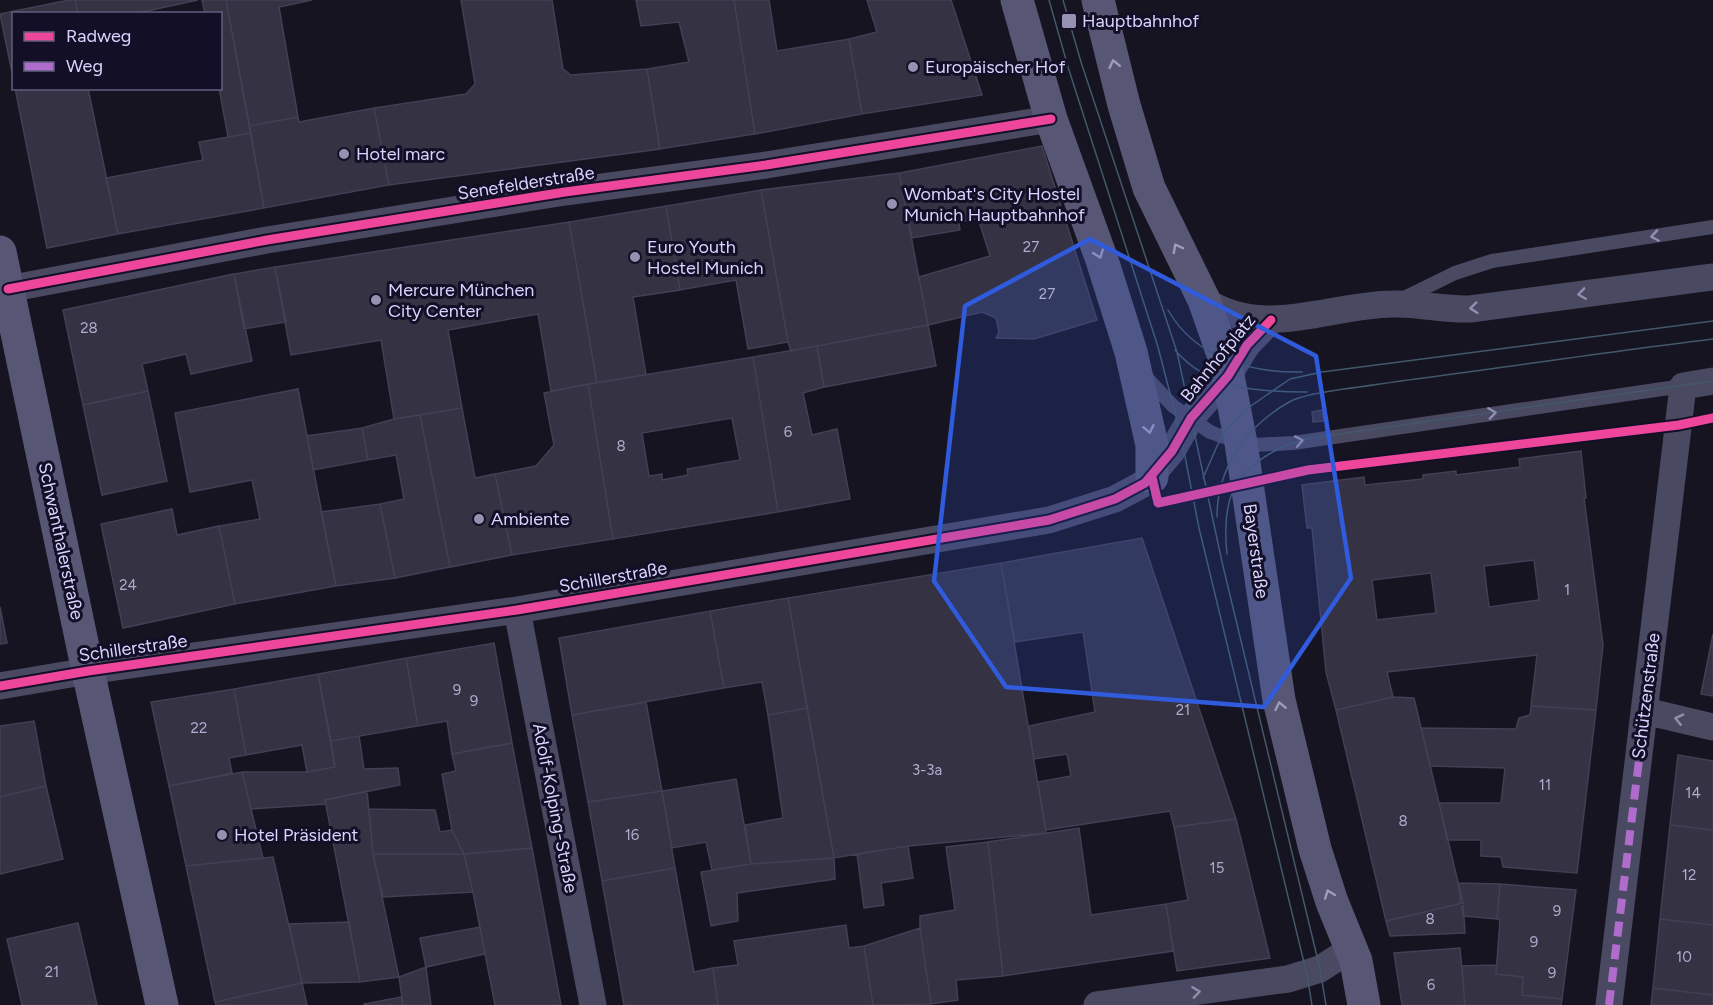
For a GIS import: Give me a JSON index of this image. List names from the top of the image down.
{
  "streets": {
    "street": [
      "Senefelderstraße",
      "Bahnhofplatz",
      "Schwanthalerstraße",
      "Bayerstraße",
      "Schillerstraße",
      "Schützenstraße",
      "Adolf-Kolping-Straße"
    ]
  },
  "crossings": [
    ["Senefelderstraße", "Schwanthalerstraße"],
    ["Bahnhofplatz", "Bayerstraße"],
    ["Bahnhofplatz", "Schillerstraße"],
    ["Bahnhofplatz", "Schützenstraße"],
    ["Schwanthalerstraße", "Schillerstraße"],
    ["Schillerstraße", "Adolf-Kolping-Straße"]
  ],
  "places": {
    "transit": ["Hauptbahnhof"],
    "other": [
      "Europäischer Hof",
      "Hotel marc",
      "Wombat's City Hostel Munich Hauptbahnhof",
      "Euro Youth Hostel Munich",
      "Mercure München City Center",
      "Ambiente",
      "Hotel Präsident"
    ]
  },
  "house_numbers": [
    "27",
    "27",
    "28",
    "6",
    "8",
    "24",
    "1",
    "9",
    "9",
    "21",
    "22",
    "3-3a",
    "11",
    "14",
    "8",
    "16",
    "15",
    "12",
    "9",
    "8",
    "9",
    "10",
    "21",
    "9",
    "6"
  ],
  "legend": ["Radweg", "Weg"]
}
